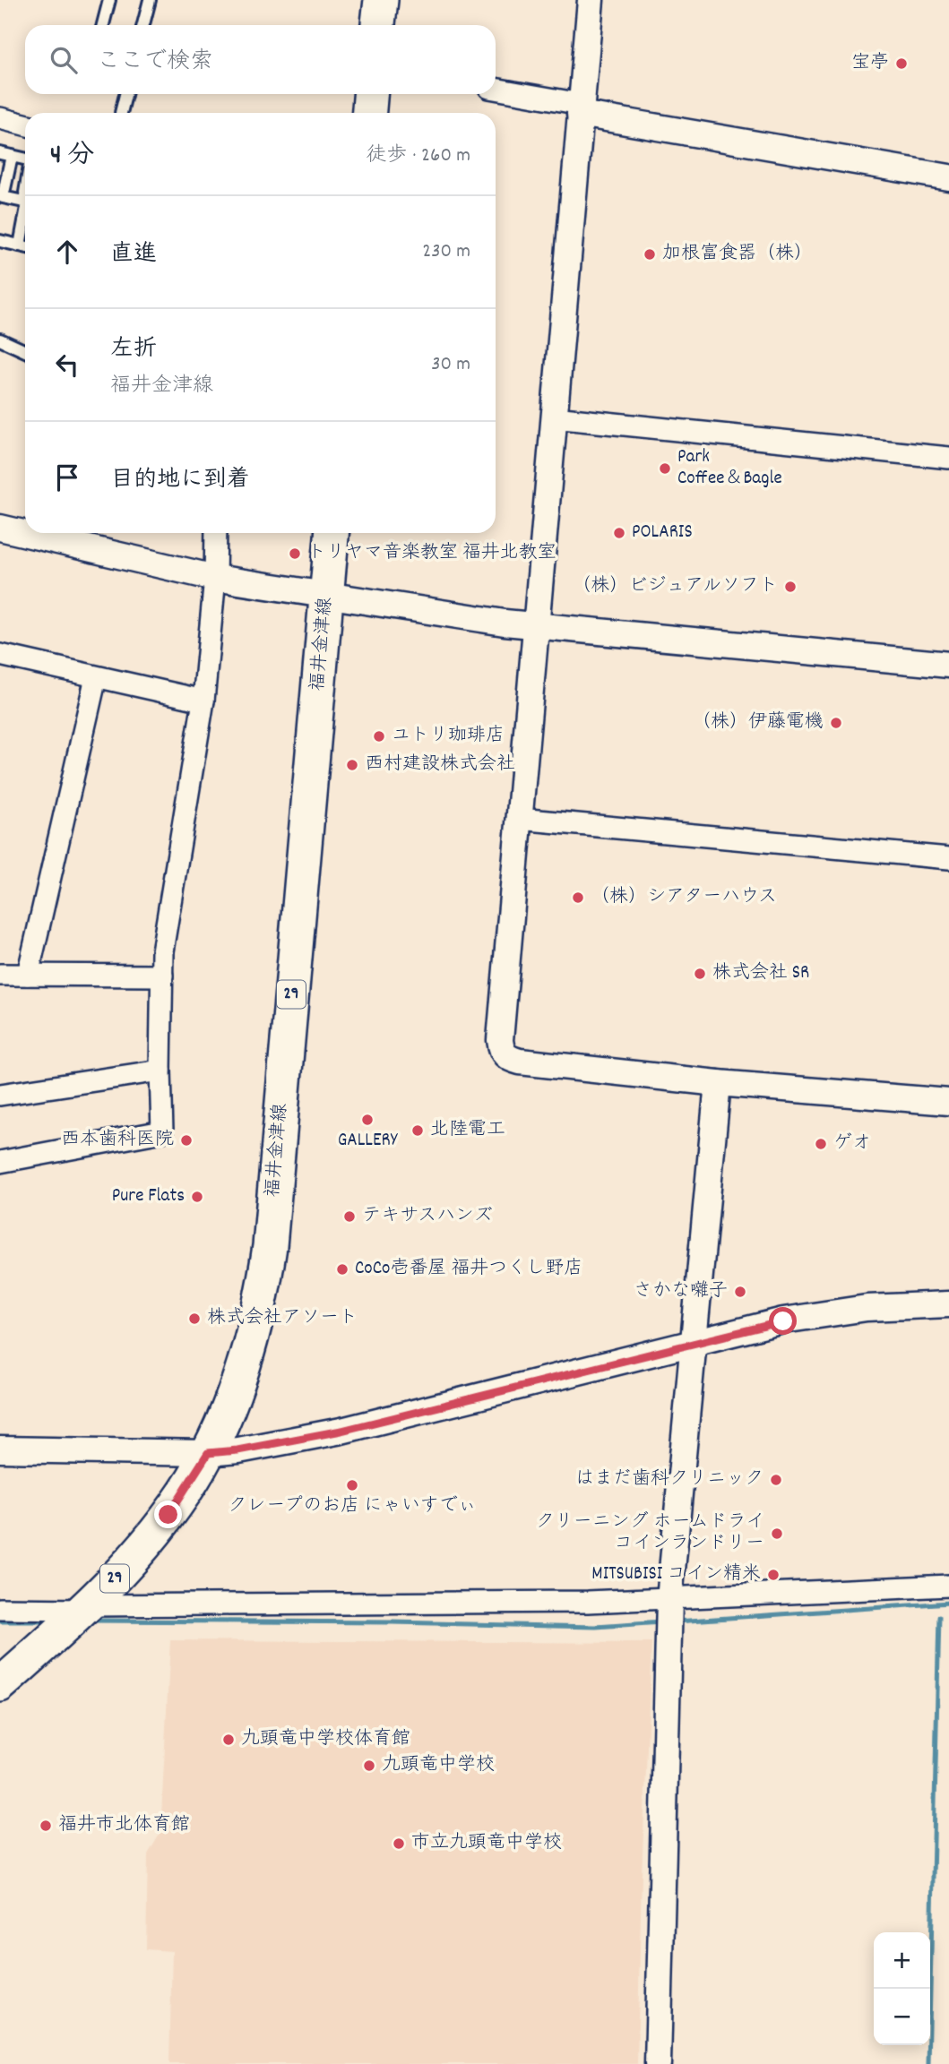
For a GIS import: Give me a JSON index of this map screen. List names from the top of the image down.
{
  "streets": {
    "main road": ["福井金津線", "29"]
  },
  "places": [
    "宝亭",
    "加根富食器（株）",
    "Park Coffee＆Bagle",
    "POLARIS",
    "トリヤマ音楽教室 福井北教室",
    "（株）ビジュアルソフト",
    "（株）伊藤電機",
    "ユトリ珈琲店",
    "西村建設株式会社",
    "（株）シアターハウス",
    "株式会社 SR",
    "GALLERY",
    "北陸電工",
    "西本歯科医院",
    "ゲオ",
    "Pure Flats",
    "テキサスハンズ",
    "CoCo壱番屋 福井つくし野店",
    "さかな囃子",
    "株式会社アソート",
    "はまだ歯科クリニック",
    "クレープのお店 にゃいすでぃ",
    "クリーニング ホームドライ コインランドリー",
    "MITSUBISI コイン精米",
    "九頭竜中学校体育館",
    "九頭竜中学校",
    "福井市北体育館",
    "市立九頭竜中学校"
  ],
  "page": {
    "search": "ここで検索",
    "heading": ["4 分", "徒歩 · 260 m"],
    "list": [
      ["直進", "230 m"],
      ["左折", "福井金津線", "30 m"],
      "目的地に到着"
    ],
    "map_buttons": ["+", "−"]
  }
}
